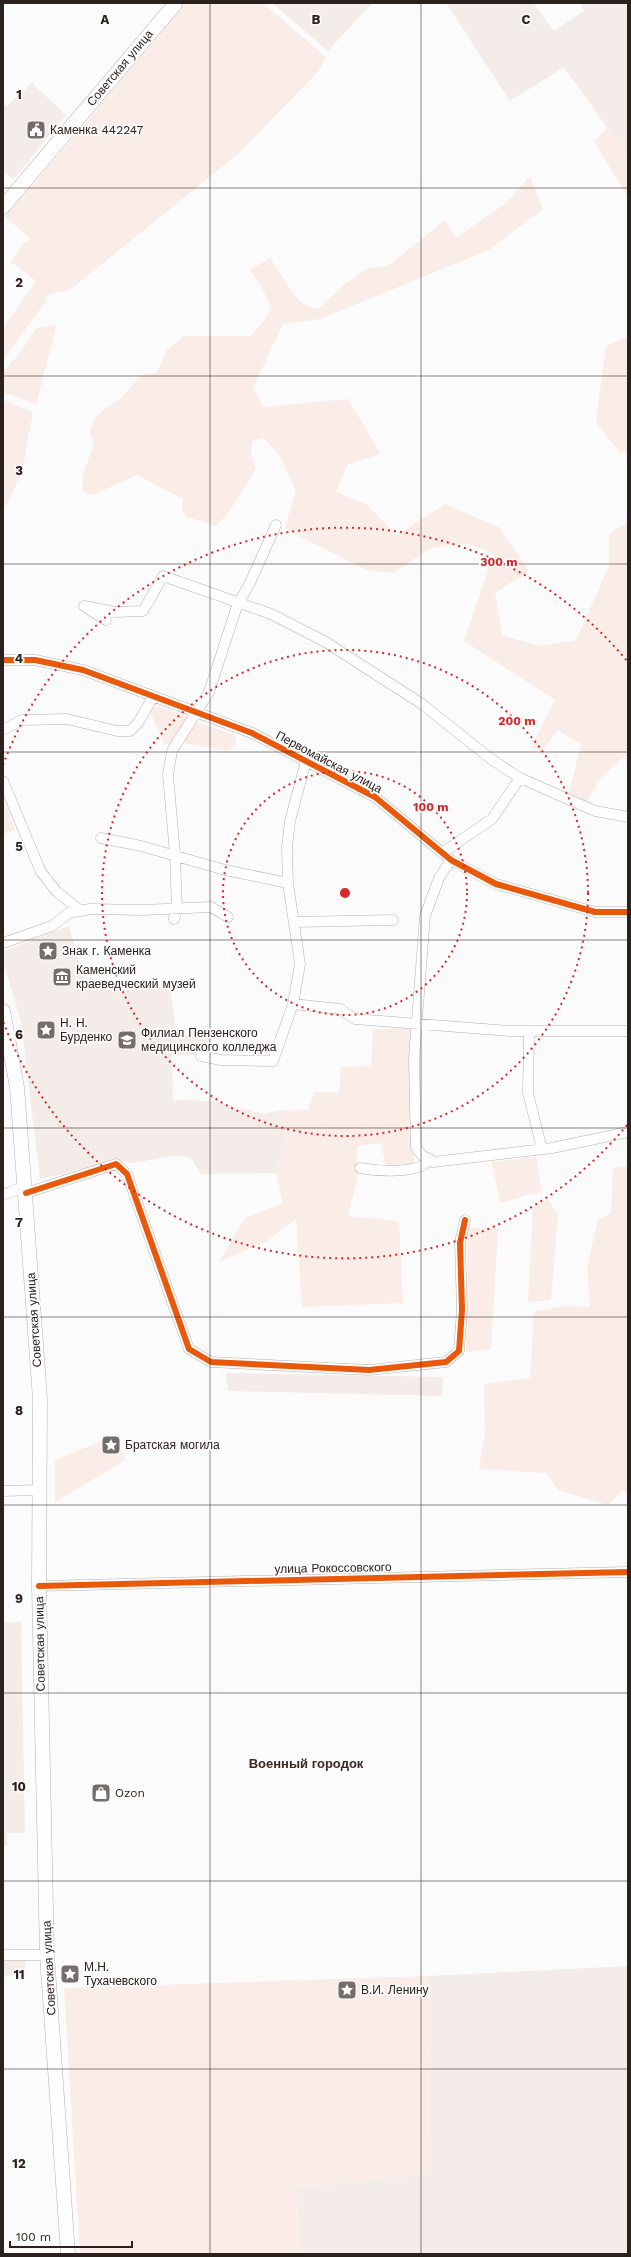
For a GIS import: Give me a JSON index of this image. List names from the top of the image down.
{
  "streets": {
    "main road": ["Советская улица"],
    "street": ["Первомайская улица", "улица Рокоссовского"]
  },
  "crossings": [
    ["Советская улица", "улица Рокоссовского"]
  ],
  "districts": ["Военный городок"],
  "places": {
    "public building": ["Каменка 442247"],
    "place": [
      "Знак г. Каменка",
      "Н. Н. Бурденко",
      "Братская могила",
      "М.Н. Тухачевского",
      "В.И. Ленину"
    ],
    "museum": ["Каменский краеведческий музей"],
    "school or university": ["Филиал Пензенского медицинского колледжа"],
    "shop": ["Ozon"]
  },
  "scale_bar": "100 m",
  "grid": {
    "columns": ["A", "B", "C"],
    "rows": [
      "1",
      "2",
      "3",
      "4",
      "5",
      "6",
      "7",
      "8",
      "9",
      "10",
      "11",
      "12"
    ]
  },
  "rings": ["300 m", "200 m", "100 m"]
}
